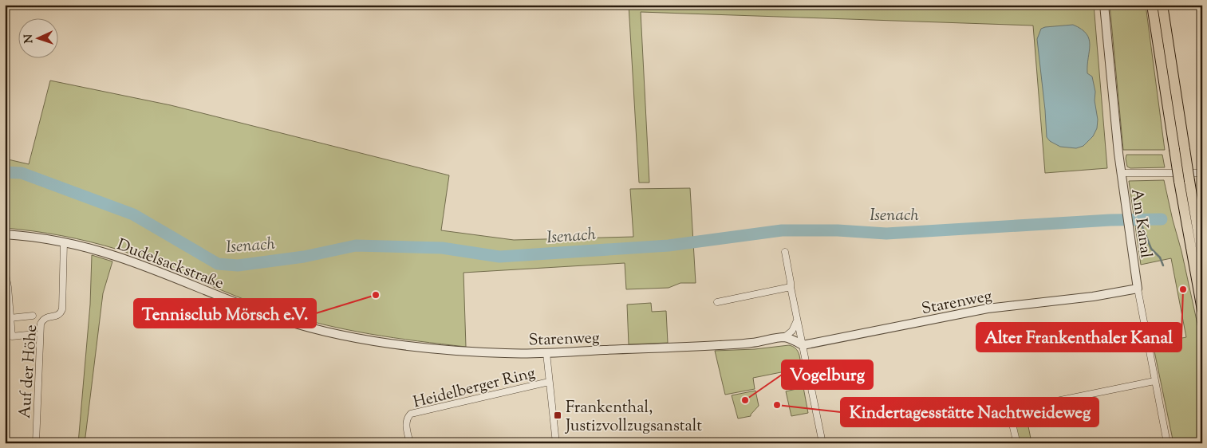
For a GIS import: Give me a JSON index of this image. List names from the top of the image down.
{
  "streets": {
    "street": [
      "Am Kanal",
      "Dudelsackstraße",
      "Starenweg",
      "Auf der Höhe",
      "Heidelberger Ring"
    ]
  },
  "crossings": [
    ["Am Kanal", "Starenweg"],
    ["Dudelsackstraße", "Starenweg"],
    ["Dudelsackstraße", "Auf der Höhe"]
  ],
  "water": ["Isenach"],
  "places": {
    "other": [
      "Alter Frankenthaler Kanal",
      "Tennisclub Mörsch e.V.",
      "Vogelburg",
      "Kindertagesstätte Nachtweideweg"
    ],
    "transit": ["Frankenthal, Justizvollzugsanstalt"]
  },
  "north": "left"
}
